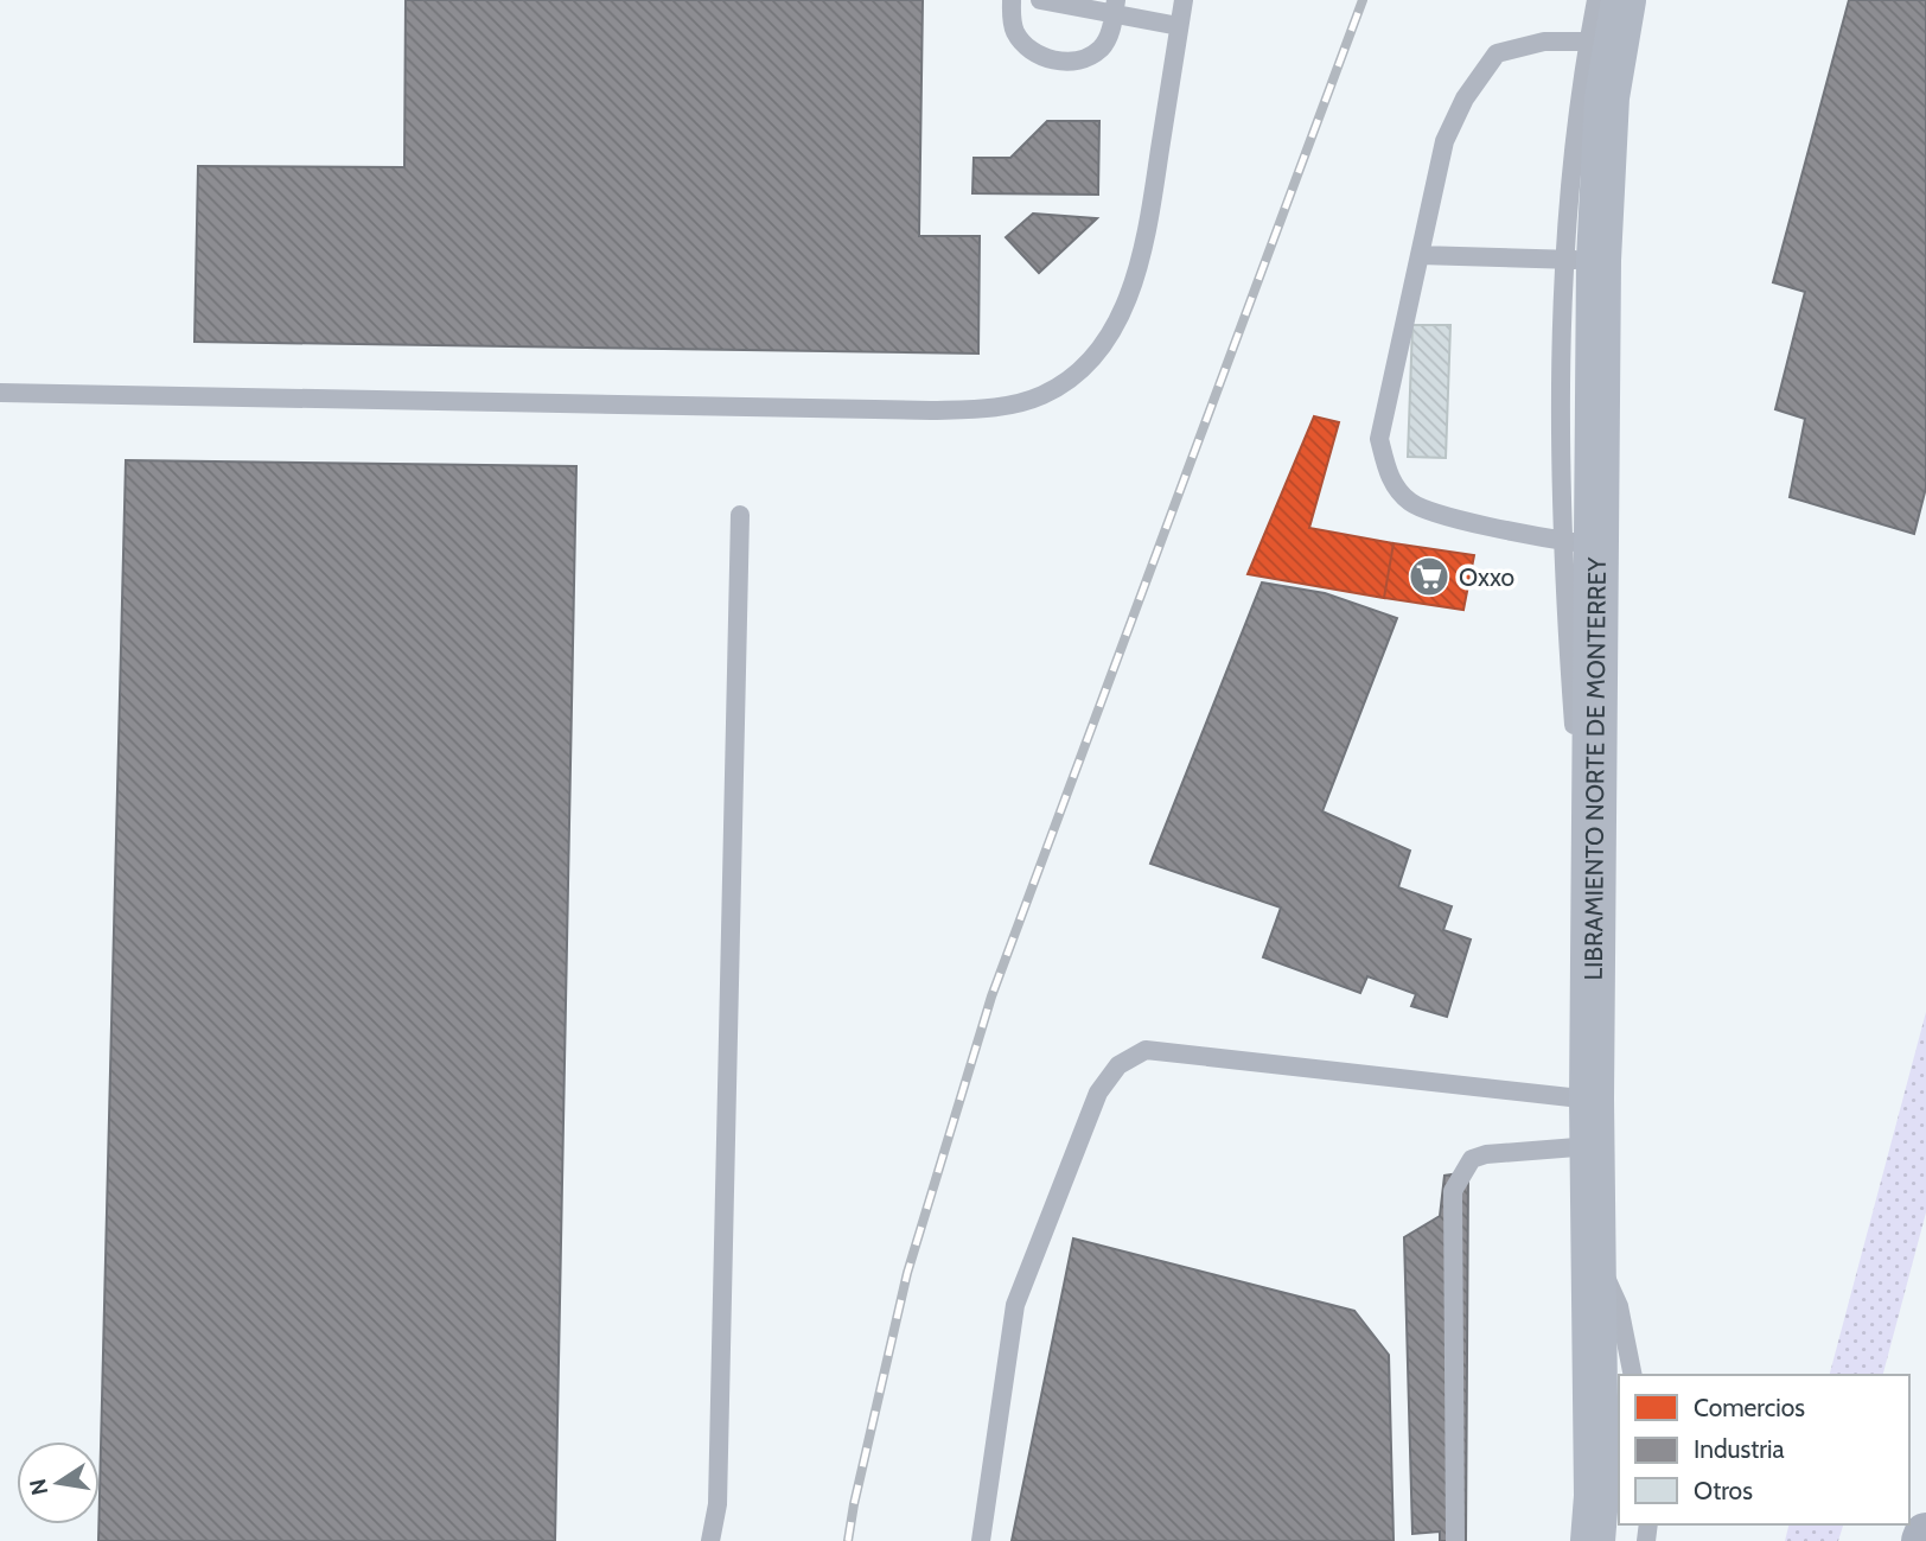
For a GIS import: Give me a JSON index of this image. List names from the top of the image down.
{
  "streets": {
    "main road": ["LIBRAMIENTO NORTE DE MONTERREY"]
  },
  "places": {
    "supermarket": ["Oxxo"]
  },
  "legend": ["Comercios", "Industria", "Otros"],
  "north": "left"
}
